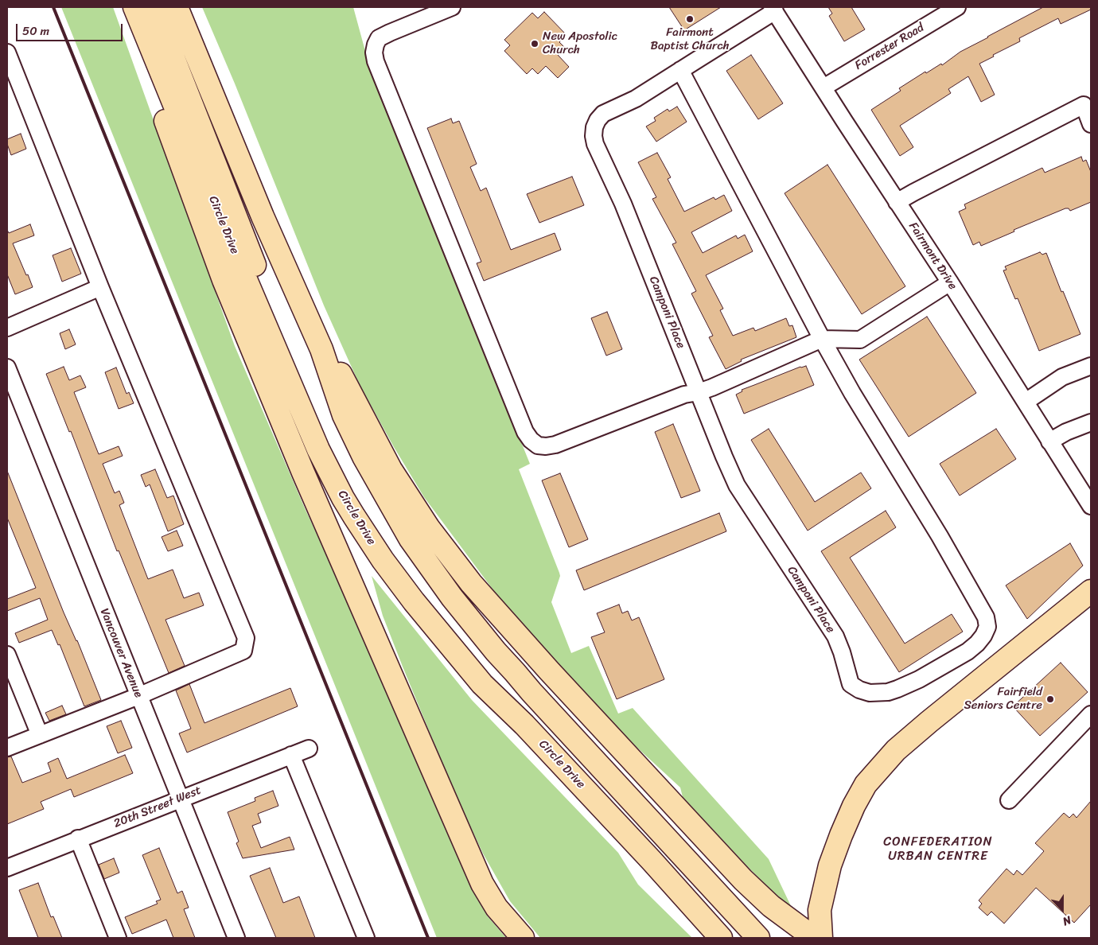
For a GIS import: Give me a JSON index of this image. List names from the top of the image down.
{
  "streets": {
    "highway": ["Circle Drive"],
    "street": [
      "Forrester Road",
      "Fairmont Drive",
      "Camponi Place",
      "Vancouver Avenue",
      "20th Street West"
    ]
  },
  "crossings": [
    ["Forrester Road", "Fairmont Drive"],
    ["Fairmont Drive", "Camponi Place"],
    ["Vancouver Avenue", "20th Street West"]
  ],
  "districts": ["CONFEDERATION URBAN CENTRE"],
  "places": ["Fairmont Baptist Church", "New Apostolic Church", "Fairfield Seniors Centre"],
  "scale_bar": "50 m",
  "north": "bottom"
}
